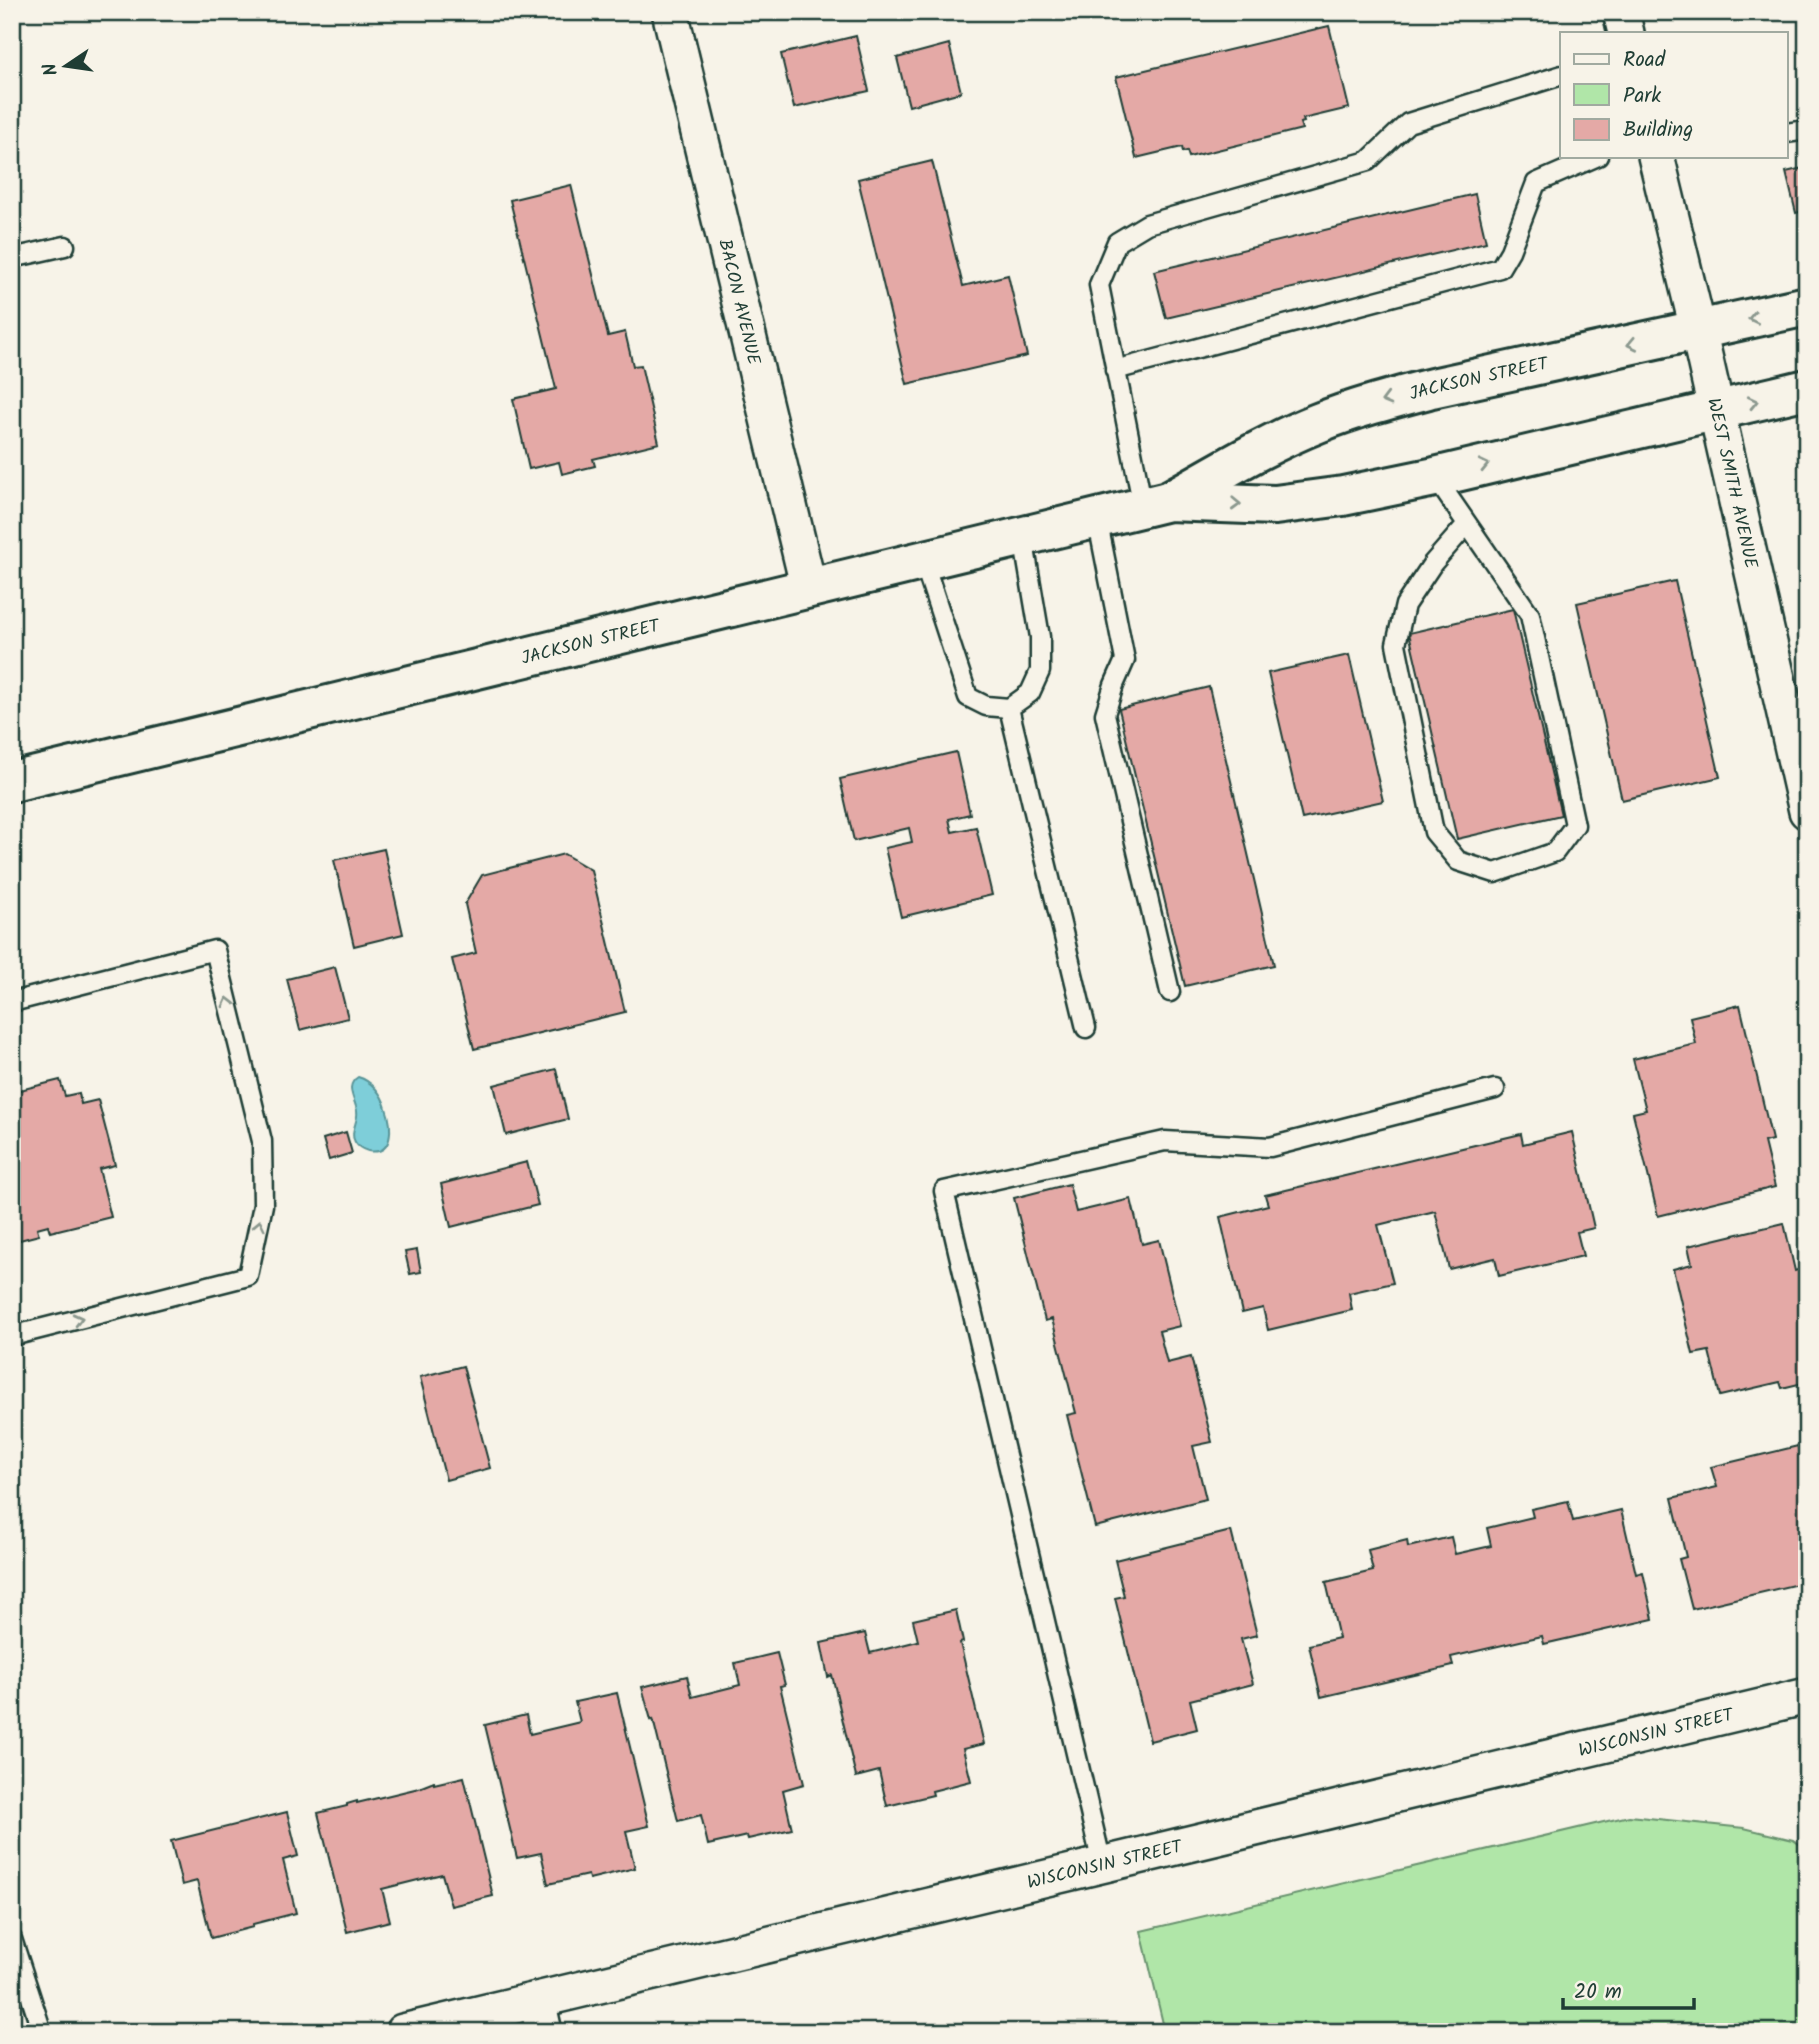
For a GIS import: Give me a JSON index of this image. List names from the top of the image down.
{
  "streets": {
    "main road": ["JACKSON STREET"],
    "street": ["BACON AVENUE", "WEST SMITH AVENUE", "WISCONSIN STREET"]
  },
  "crossings": [
    ["BACON AVENUE", "JACKSON STREET"],
    ["JACKSON STREET", "WEST SMITH AVENUE"]
  ],
  "legend": ["Road", "Park", "Building"],
  "scale_bar": "20 m",
  "north": "left"
}
